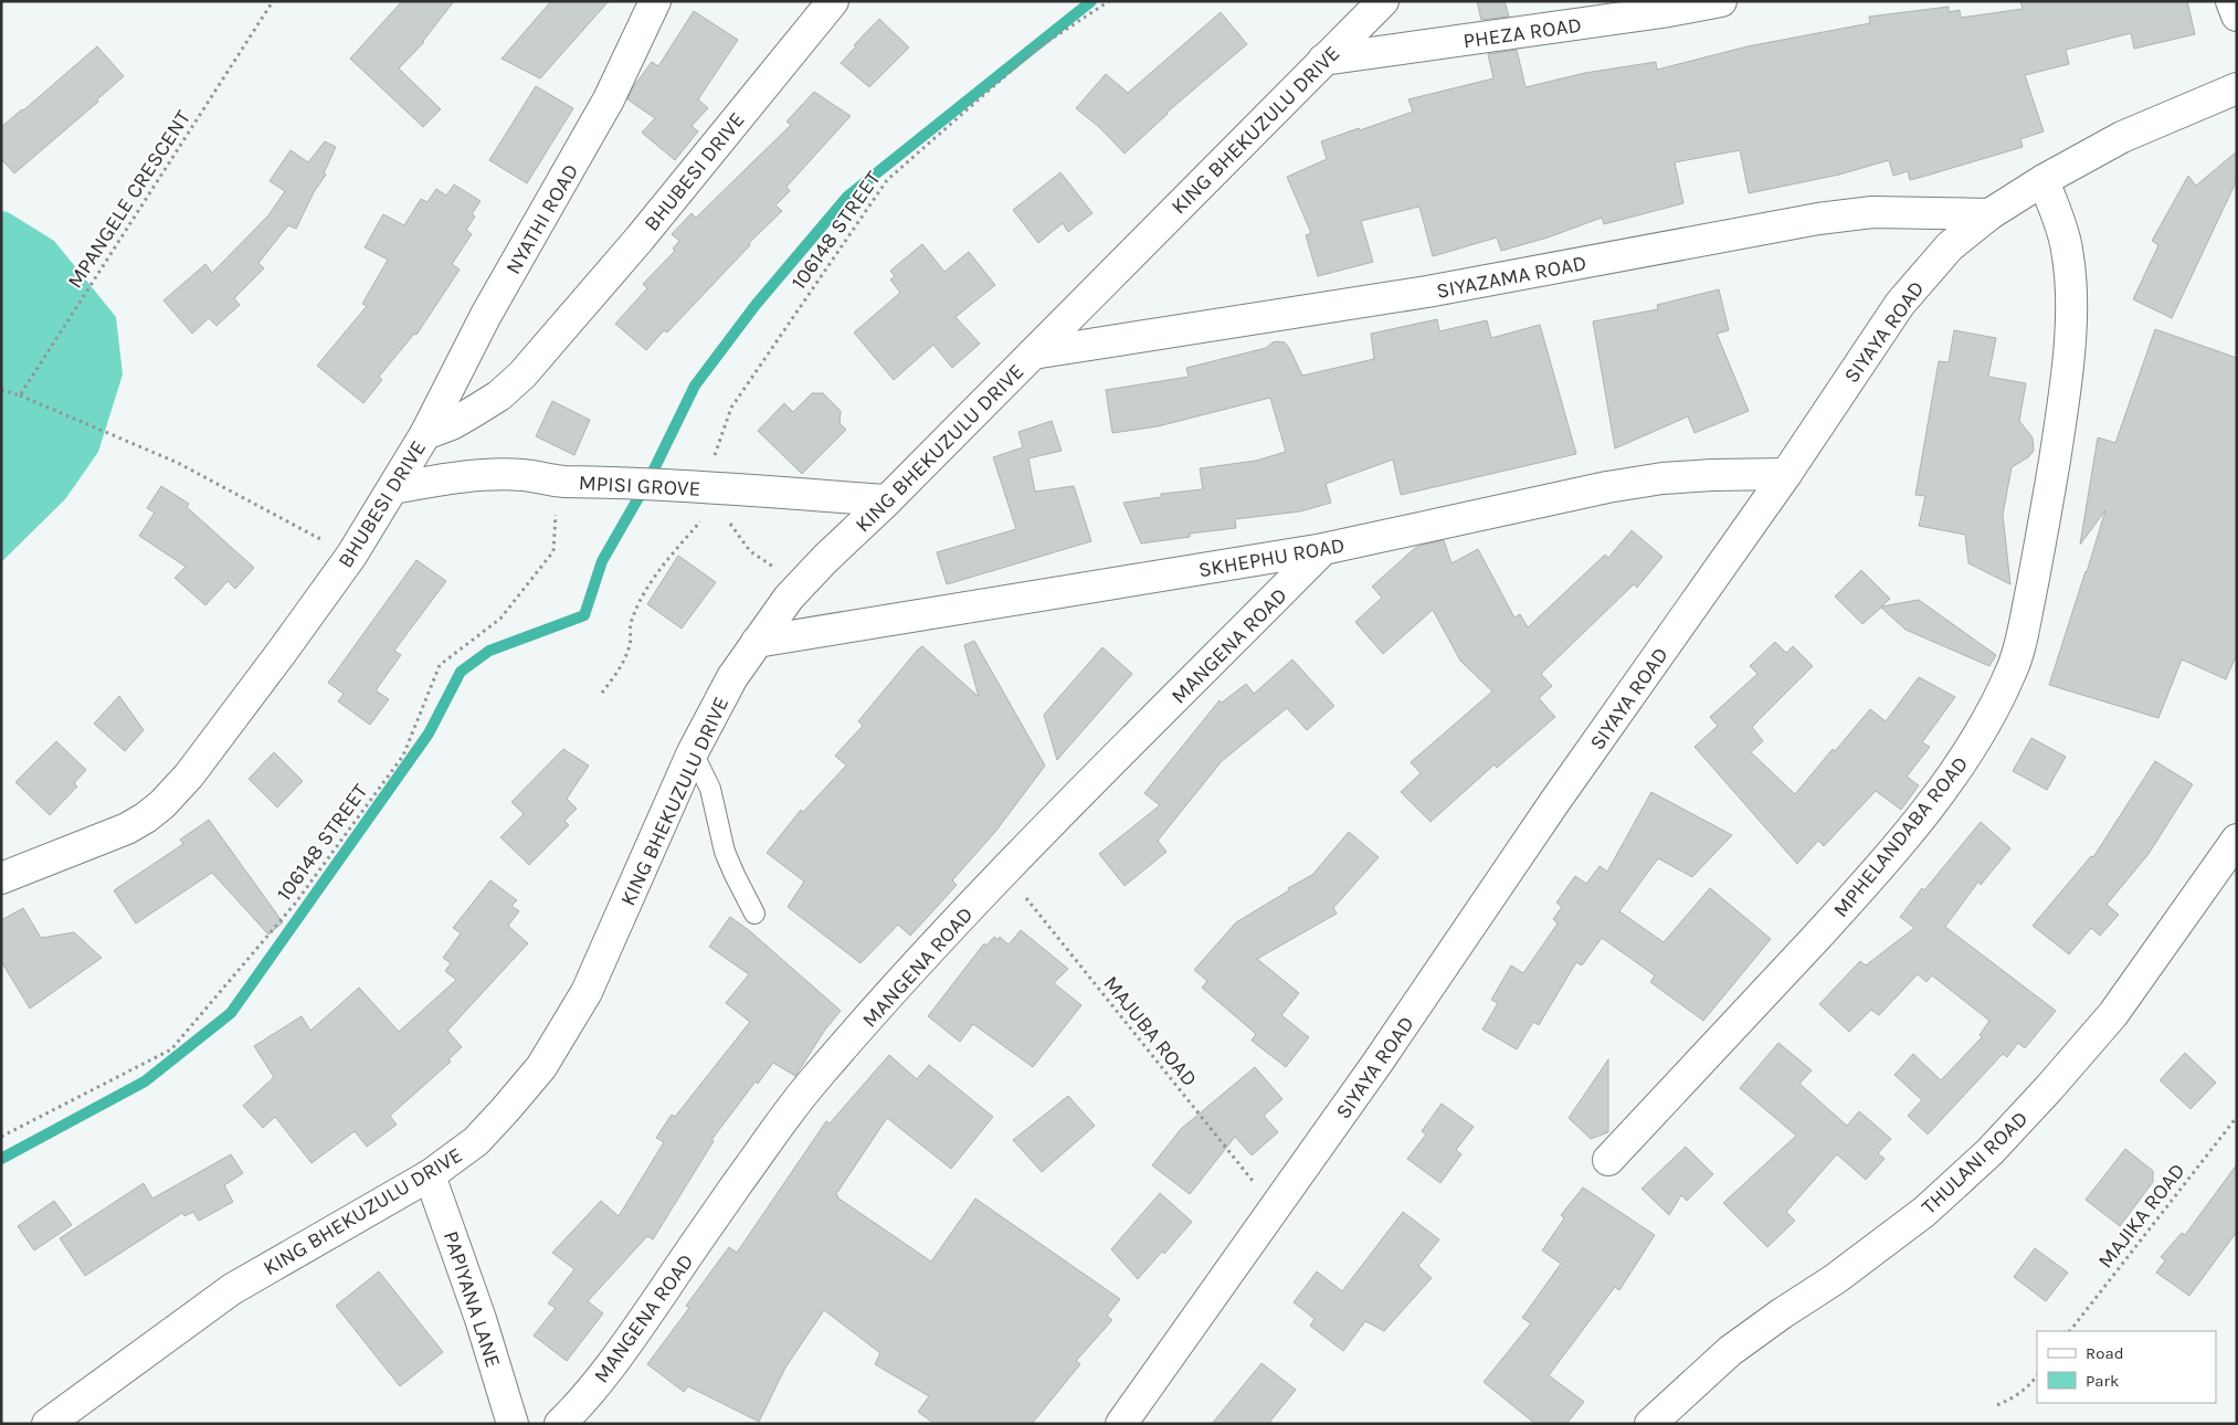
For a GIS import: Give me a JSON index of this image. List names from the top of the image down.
{
  "streets": {
    "street": [
      "PHEZA ROAD",
      "KING BHEKUZULU DRIVE",
      "BHUBESI DRIVE",
      "NYATHI ROAD",
      "SIYAZAMA ROAD",
      "SIYAYA ROAD",
      "MPISI GROVE",
      "SKHEPHU ROAD",
      "MANGENA ROAD",
      "MPHELANDABA ROAD",
      "THULANI ROAD",
      "PAPIYANA LANE"
    ],
    "path": [
      "MPANGELE CRESCENT",
      "106148 STREET",
      "MAJUBA ROAD",
      "MAJIKA ROAD"
    ]
  },
  "crossings": [
    ["PHEZA ROAD", "KING BHEKUZULU DRIVE"],
    ["KING BHEKUZULU DRIVE", "SIYAZAMA ROAD"],
    ["KING BHEKUZULU DRIVE", "MPISI GROVE"],
    ["KING BHEKUZULU DRIVE", "SKHEPHU ROAD"],
    ["KING BHEKUZULU DRIVE", "PAPIYANA LANE"],
    ["BHUBESI DRIVE", "NYATHI ROAD"],
    ["BHUBESI DRIVE", "MPISI GROVE"],
    ["106148 STREET", "MPISI GROVE"],
    ["SIYAZAMA ROAD", "SIYAYA ROAD"],
    ["SIYAYA ROAD", "SKHEPHU ROAD"],
    ["SIYAYA ROAD", "MPHELANDABA ROAD"],
    ["SIYAYA ROAD", "MAJUBA ROAD"],
    ["SKHEPHU ROAD", "MANGENA ROAD"],
    ["MANGENA ROAD", "MAJUBA ROAD"]
  ],
  "legend": ["Road", "Park"]
}
